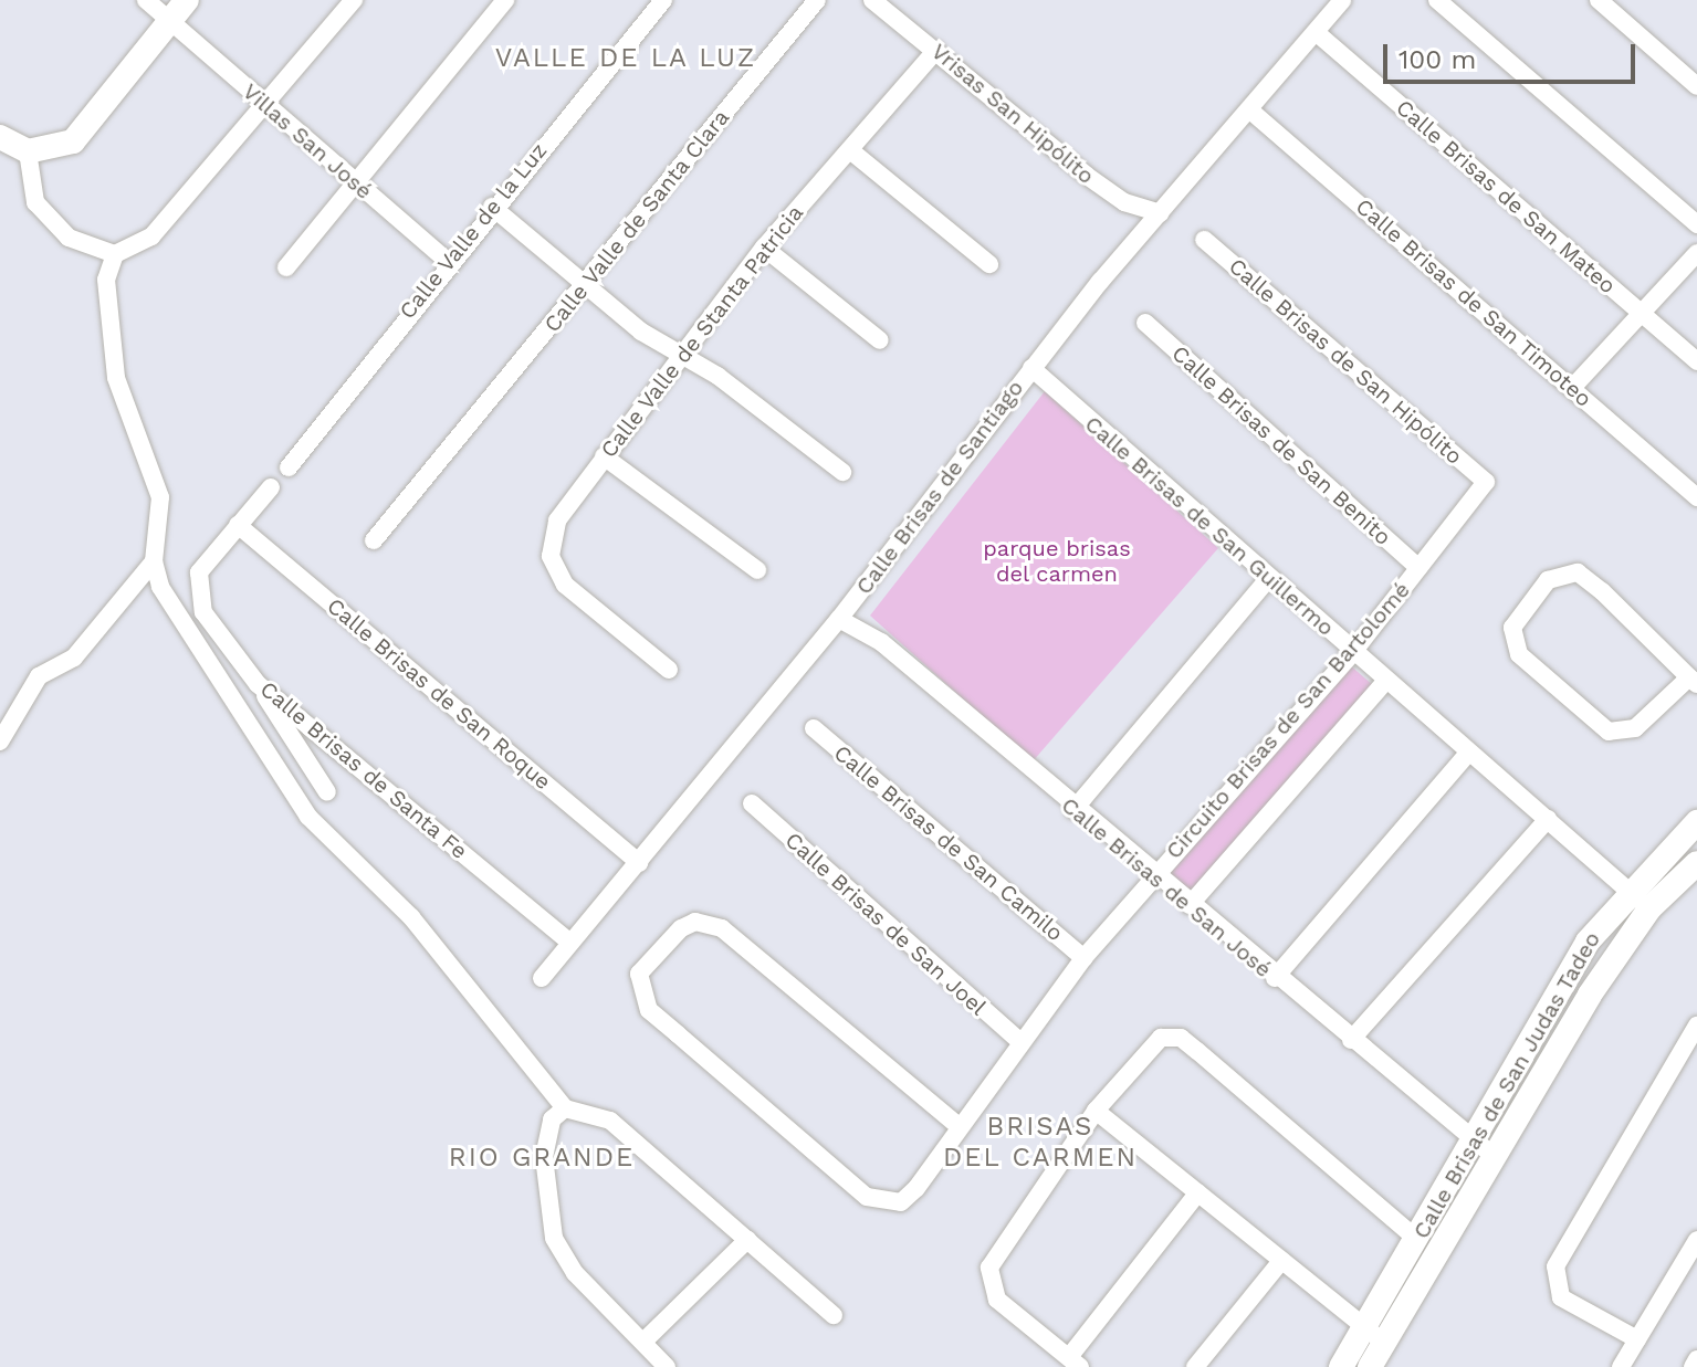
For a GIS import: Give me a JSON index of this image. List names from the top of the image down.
{
  "streets": {
    "street": [
      "Vrisas San Hipólito",
      "Villas San José",
      "Calle Brisas de San Mateo",
      "Calle Valle de Santa Clara",
      "Calle Valle de la Luz",
      "Calle Brisas de San Timoteo",
      "Calle Valle de Stanta Patricia",
      "Calle Brisas de San Hipólito",
      "Calle Brisas de San Benito",
      "Calle Brisas de Santiago",
      "Calle Brisas de San Guillermo",
      "Calle Brisas de San Roque",
      "Circuito Brisas de San Bartolomé",
      "Calle Brisas de Santa Fe",
      "Calle Brisas de San Camilo",
      "Calle Brisas de San José",
      "Calle Brisas de San Joel",
      "Calle Brisas de San Judas Tadeo"
    ]
  },
  "crossings": [
    ["Vrisas San Hipólito", "Calle Valle de Stanta Patricia"],
    ["Vrisas San Hipólito", "Calle Brisas de Santiago"],
    ["Villas San José", "Calle Valle de la Luz"],
    ["Calle Brisas de San Mateo", "Calle Brisas de Santiago"],
    ["Calle Brisas de San Timoteo", "Calle Brisas de Santiago"],
    ["Calle Brisas de San Hipólito", "Circuito Brisas de San Bartolomé"],
    ["Calle Brisas de San Benito", "Circuito Brisas de San Bartolomé"],
    ["Calle Brisas de Santiago", "Calle Brisas de San Guillermo"],
    ["Calle Brisas de Santiago", "Calle Brisas de San Roque"],
    ["Calle Brisas de Santiago", "Calle Brisas de Santa Fe"],
    ["Calle Brisas de Santiago", "Calle Brisas de San José"],
    ["Calle Brisas de San Guillermo", "Circuito Brisas de San Bartolomé"],
    ["Calle Brisas de San Guillermo", "Calle Brisas de San Judas Tadeo"],
    ["Calle Brisas de San Roque", "Calle Brisas de Santa Fe"],
    ["Circuito Brisas de San Bartolomé", "Calle Brisas de San Camilo"],
    ["Circuito Brisas de San Bartolomé", "Calle Brisas de San José"],
    ["Circuito Brisas de San Bartolomé", "Calle Brisas de San Joel"],
    ["Calle Brisas de San José", "Calle Brisas de San Judas Tadeo"]
  ],
  "districts": ["VALLE DE LA LUZ", "BRISAS DEL CARMEN", "RIO GRANDE"],
  "parks": ["parque brisas del carmen"],
  "scale_bar": "100 m"
}
